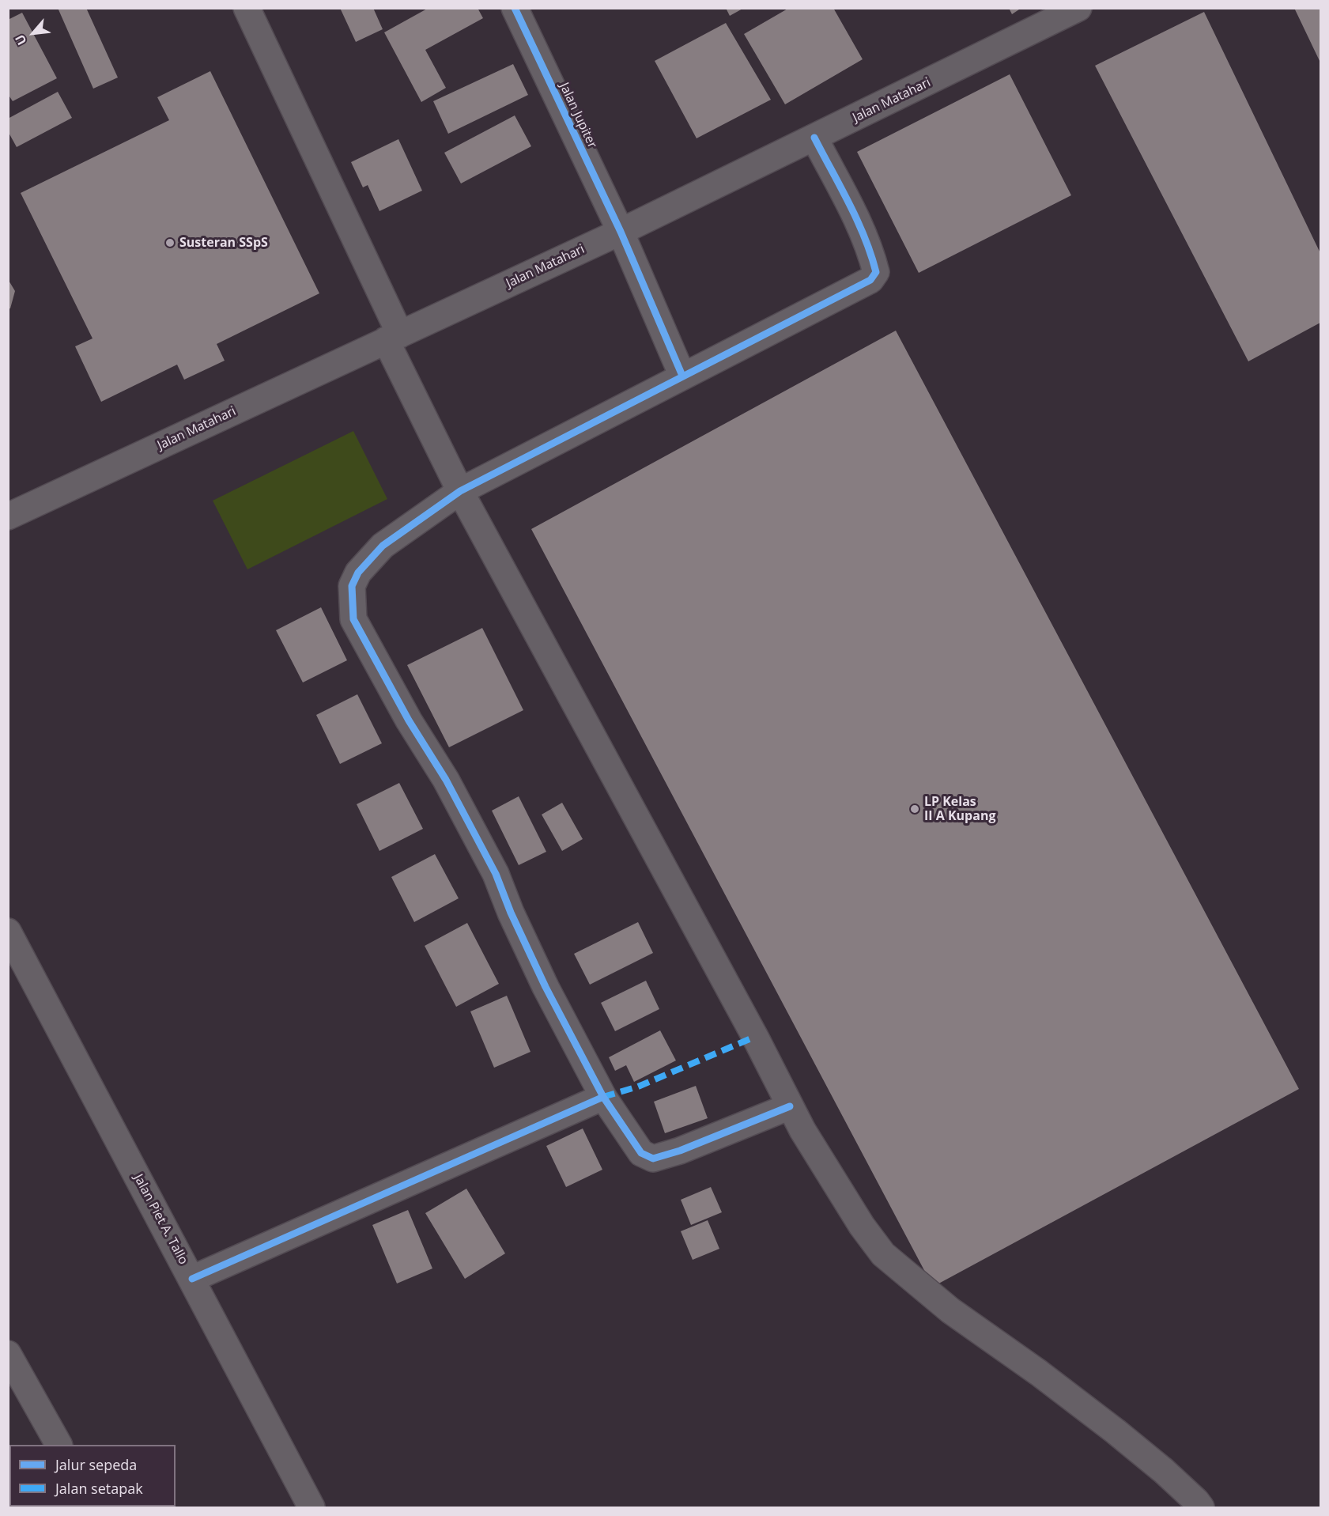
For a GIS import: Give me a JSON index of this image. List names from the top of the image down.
{
  "streets": {
    "street": ["Jalan Matahari", "Jalan Jupiter", "Jalan Piet A. Tallo"]
  },
  "crossings": [
    ["Jalan Matahari", "Jalan Jupiter"]
  ],
  "places": ["Susteran SSpS", "LP Kelas II A Kupang"],
  "legend": ["Jalur sepeda", "Jalan setapak"],
  "north": "bottom left"
}
